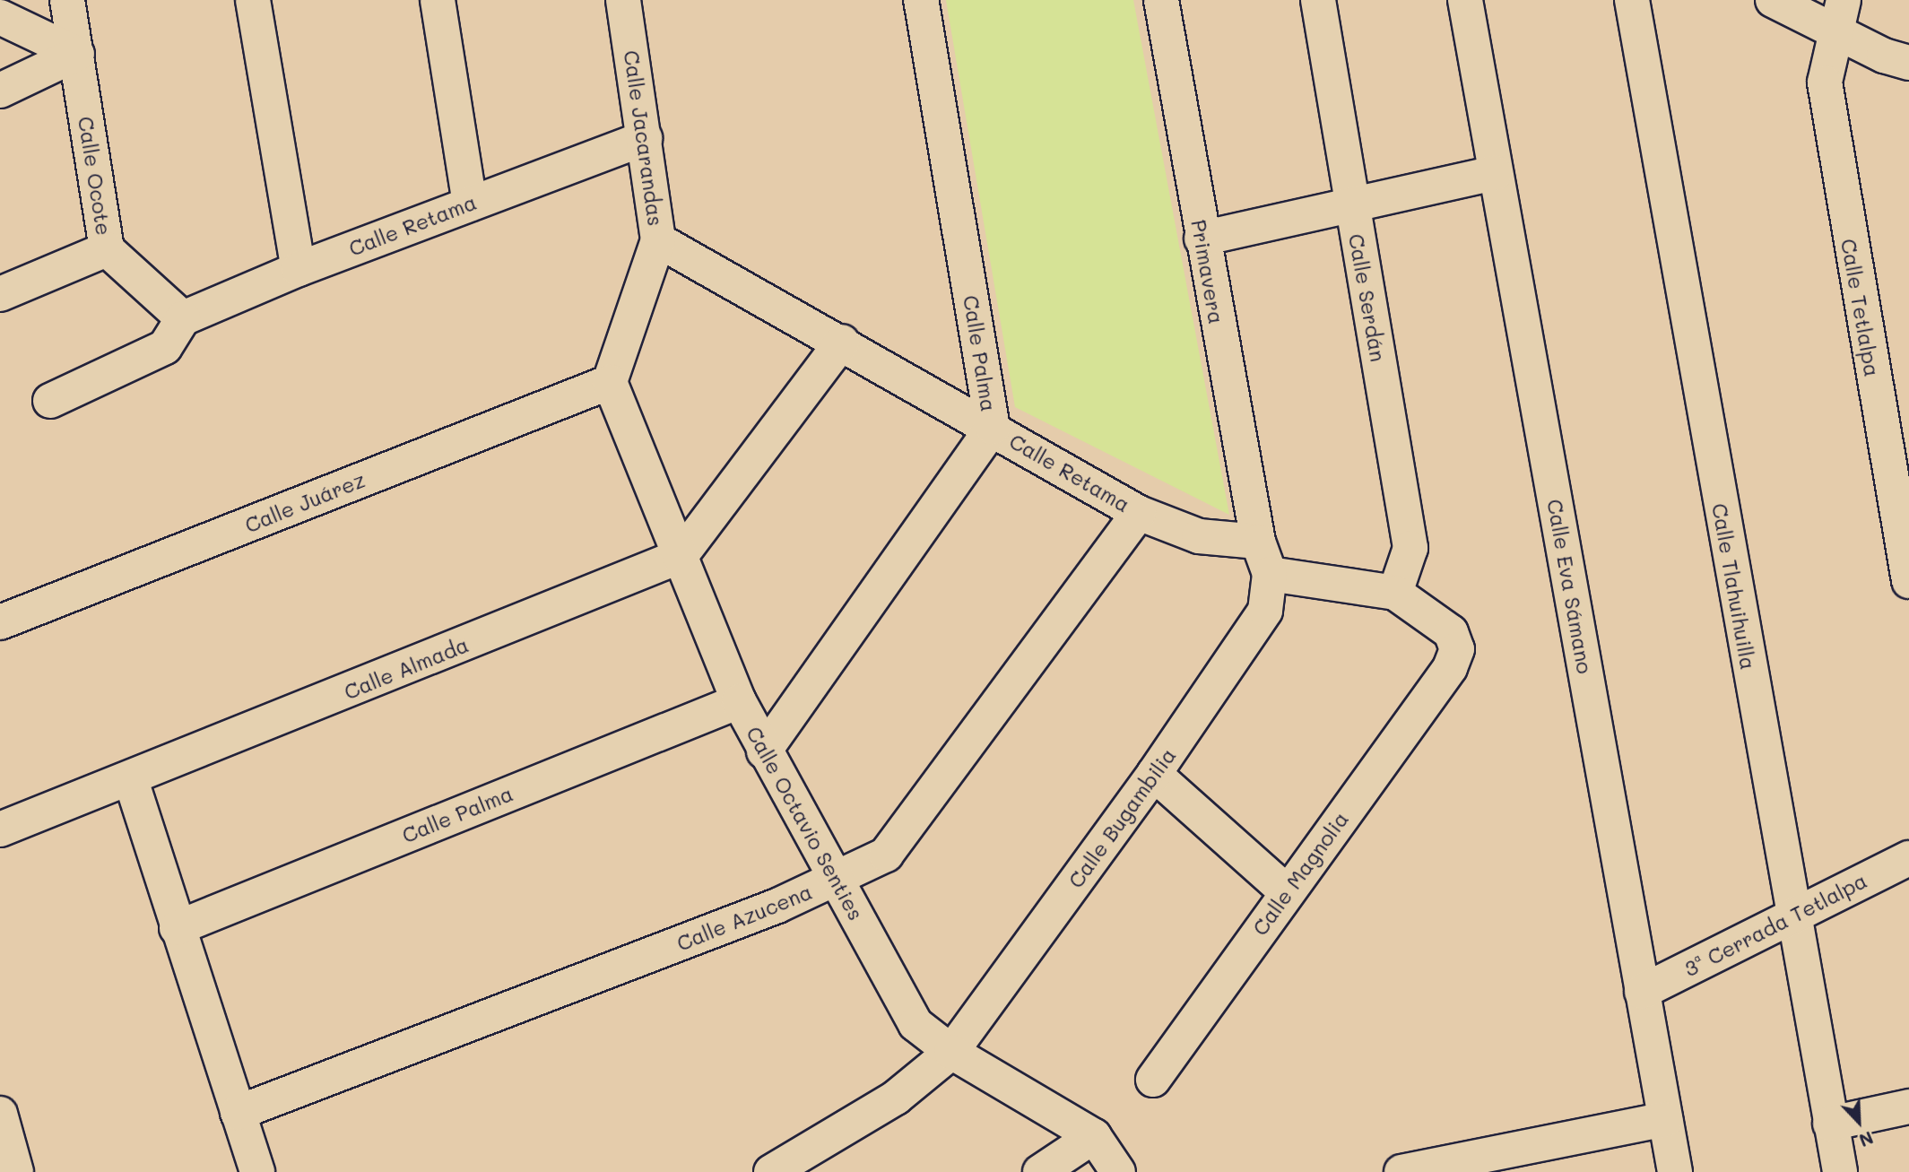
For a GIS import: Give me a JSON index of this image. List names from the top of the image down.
{
  "streets": {
    "street": [
      "Calle Jacarandas",
      "Calle Ocote",
      "Calle Retama",
      "Primavera",
      "Calle Serdán",
      "Calle Tetlalpa",
      "Calle Palma",
      "Calle Juárez",
      "Calle Eva Sámano",
      "Calle Tlahuihuilla",
      "Calle Almada",
      "Calle Bugambilia",
      "Calle Octavio Senties",
      "Calle Magnolia",
      "Calle Azucena",
      "3ª Cerrada Tetlalpa"
    ]
  },
  "crossings": [
    ["Calle Jacarandas", "Calle Retama"],
    ["Calle Jacarandas", "Calle Juárez"],
    ["Calle Jacarandas", "Calle Octavio Senties"],
    ["Calle Ocote", "Calle Retama"],
    ["Calle Retama", "Primavera"],
    ["Calle Retama", "Calle Palma"],
    ["Calle Retama", "Calle Azucena"],
    ["Calle Serdán", "Calle Magnolia"],
    ["Calle Palma", "Calle Octavio Senties"],
    ["Calle Juárez", "Calle Octavio Senties"],
    ["Calle Eva Sámano", "3ª Cerrada Tetlalpa"],
    ["Calle Tlahuihuilla", "3ª Cerrada Tetlalpa"],
    ["Calle Almada", "Calle Octavio Senties"],
    ["Calle Bugambilia", "Calle Octavio Senties"],
    ["Calle Octavio Senties", "Calle Azucena"]
  ],
  "north": "bottom right"
}
